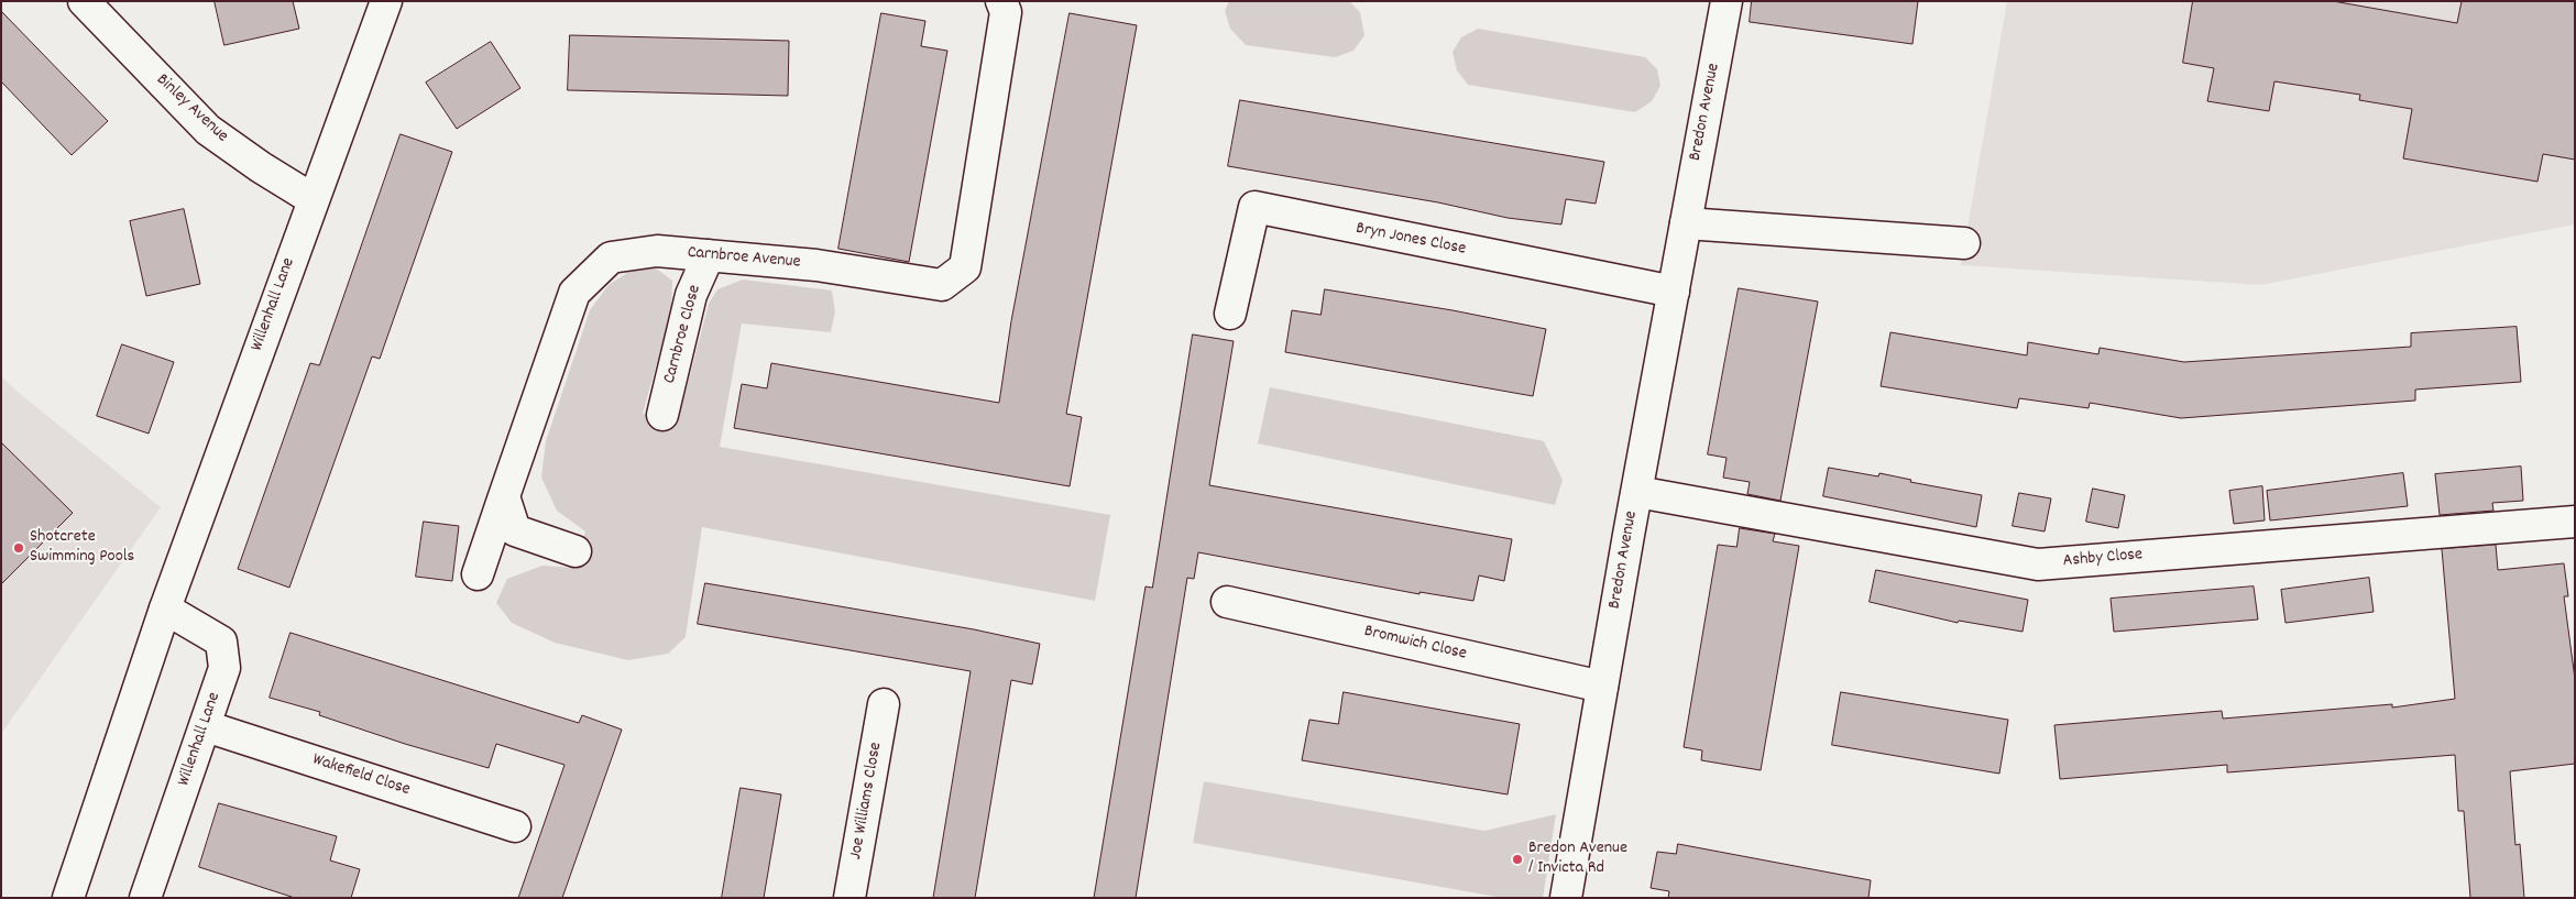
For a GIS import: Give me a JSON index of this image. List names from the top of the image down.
{
  "streets": {
    "street": [
      "Binley Avenue",
      "Bredon Avenue",
      "Bryn Jones Close",
      "Carnbroe Avenue",
      "Willenhall Lane",
      "Carnbroe Close",
      "Ashby Close",
      "Bromwich Close",
      "Wakefield Close",
      "Joe Williams Close"
    ]
  },
  "crossings": [
    ["Binley Avenue", "Willenhall Lane"],
    ["Bredon Avenue", "Bryn Jones Close"],
    ["Bredon Avenue", "Ashby Close"],
    ["Bredon Avenue", "Bromwich Close"],
    ["Carnbroe Avenue", "Carnbroe Close"],
    ["Willenhall Lane", "Wakefield Close"]
  ],
  "places": ["Shotcrete Swimming Pools", "Bredon Avenue / Invicta Rd"]
}
